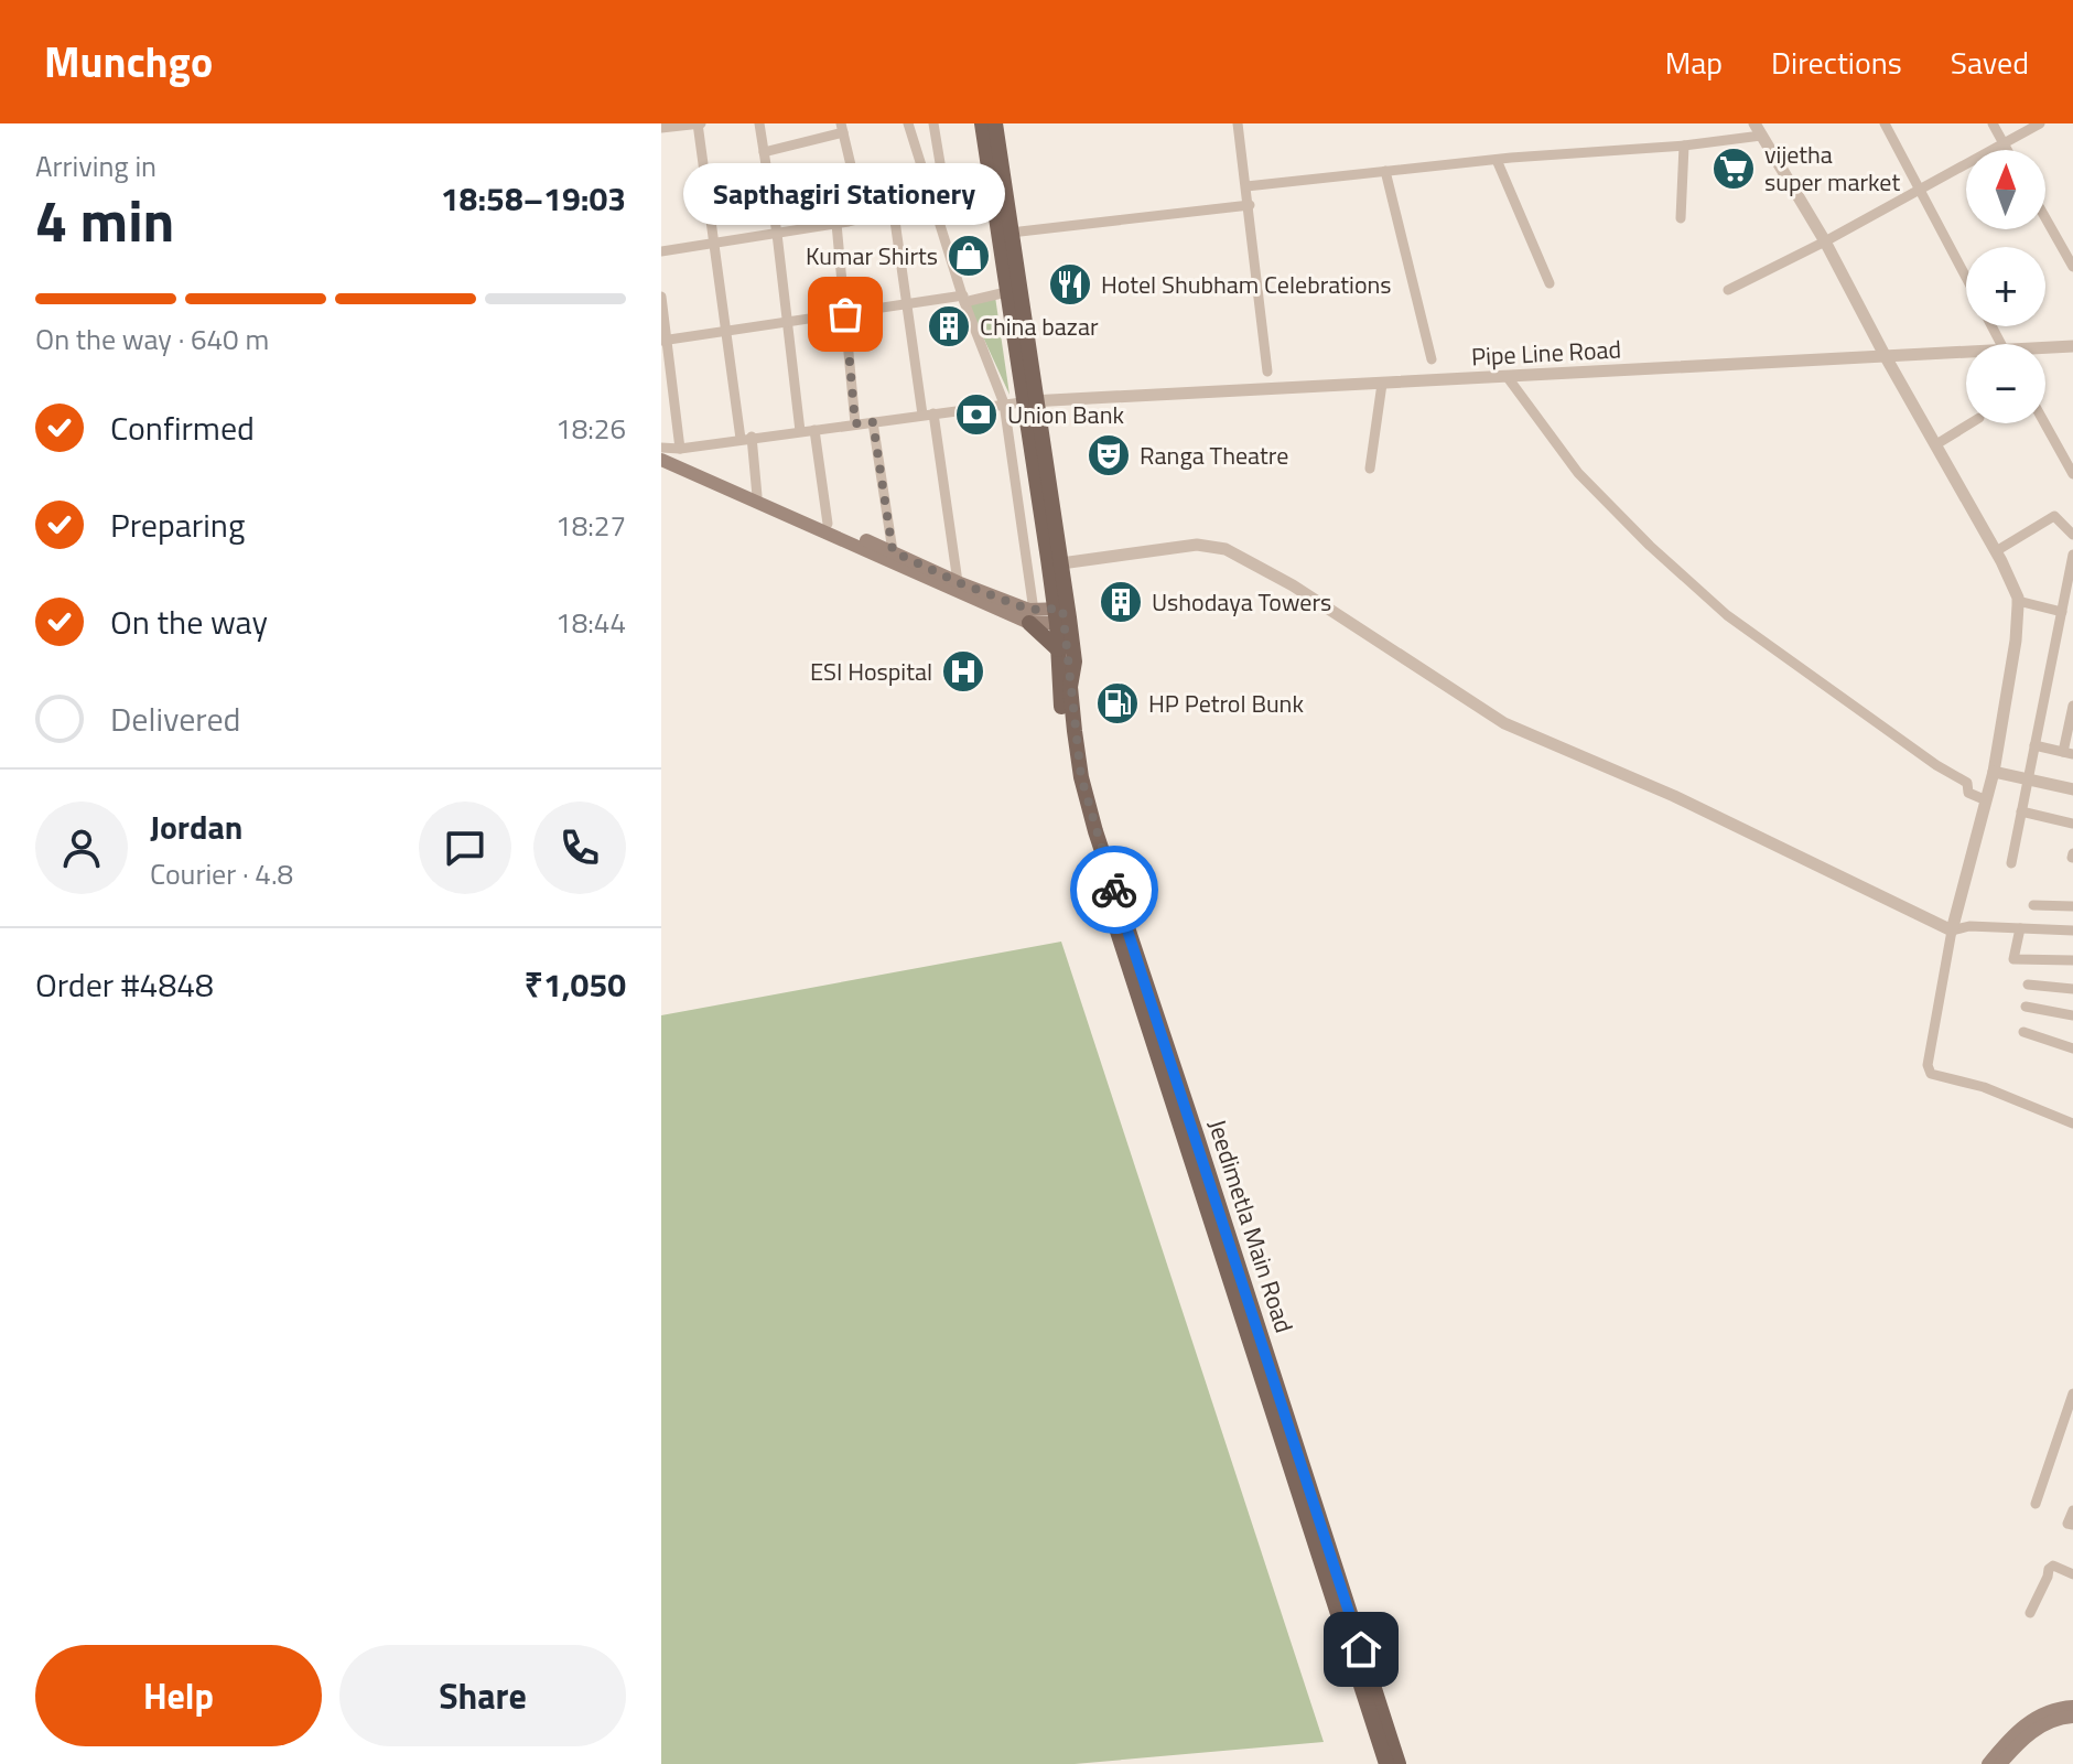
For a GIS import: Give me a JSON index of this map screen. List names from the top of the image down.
{
  "streets": {
    "main road": ["Jeedimetla Main Road"],
    "street": ["Pipe Line Road"]
  },
  "crossings": [
    ["Pipe Line Road", "Jeedimetla Main Road"]
  ],
  "places": {
    "supermarket": ["vijetha super market"],
    "shop": ["Kumar Shirts"],
    "restaurant": ["Hotel Shubham Celebrations"],
    "other": ["Sapthagiri Stationery"],
    "building": ["China bazar", "Ushodaya Towers"],
    "bank": ["Union Bank"],
    "theatre": ["Ranga Theatre"],
    "hospital": ["ESI Hospital"],
    "fuel station": ["HP Petrol Bunk"]
  },
  "north": "top",
  "page": {
    "header": "Munchgo",
    "nav": ["Map", "Directions", "Saved"],
    "heading": ["4 min", "Arriving in", "18:58–19:03"],
    "panel": [
      "Jordan",
      "Courier · 4.8",
      "Order #4848",
      "₹1,050"
    ],
    "map_buttons": ["+", "−"],
    "bubble": "Sapthagiri Stationery",
    "bar": "On the way · 640 m",
    "list": [
      ["Confirmed", "18:26"],
      ["Preparing", "18:27"],
      ["On the way", "18:44"],
      "Delivered"
    ],
    "buttons": ["Help", "Share"]
  }
}
